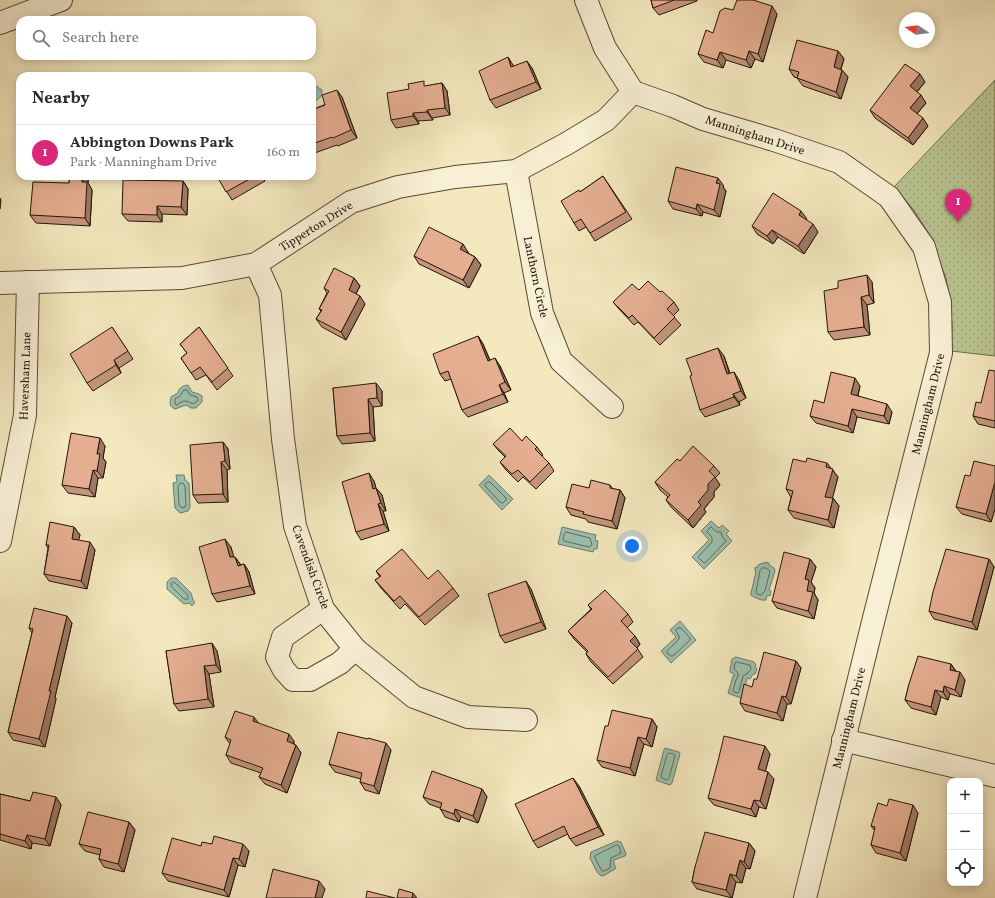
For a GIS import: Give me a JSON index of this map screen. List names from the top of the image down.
{
  "streets": {
    "street": [
      "Manningham Drive",
      "Tipperton Drive",
      "Lanthorn Circle",
      "Haversham Lane",
      "Cavendish Circle"
    ]
  },
  "crossings": [
    ["Manningham Drive", "Tipperton Drive"],
    ["Tipperton Drive", "Lanthorn Circle"],
    ["Tipperton Drive", "Haversham Lane"],
    ["Tipperton Drive", "Cavendish Circle"]
  ],
  "north": "left",
  "page": {
    "search": "Search here",
    "heading": "Nearby",
    "list": [
      {
        "mark": "1",
        "name": "Abbington Downs Park",
        "note": "Park · Manningham Drive",
        "value": "160 m"
      }
    ],
    "pins": "1",
    "map_buttons": ["+", "−"]
  }
}
